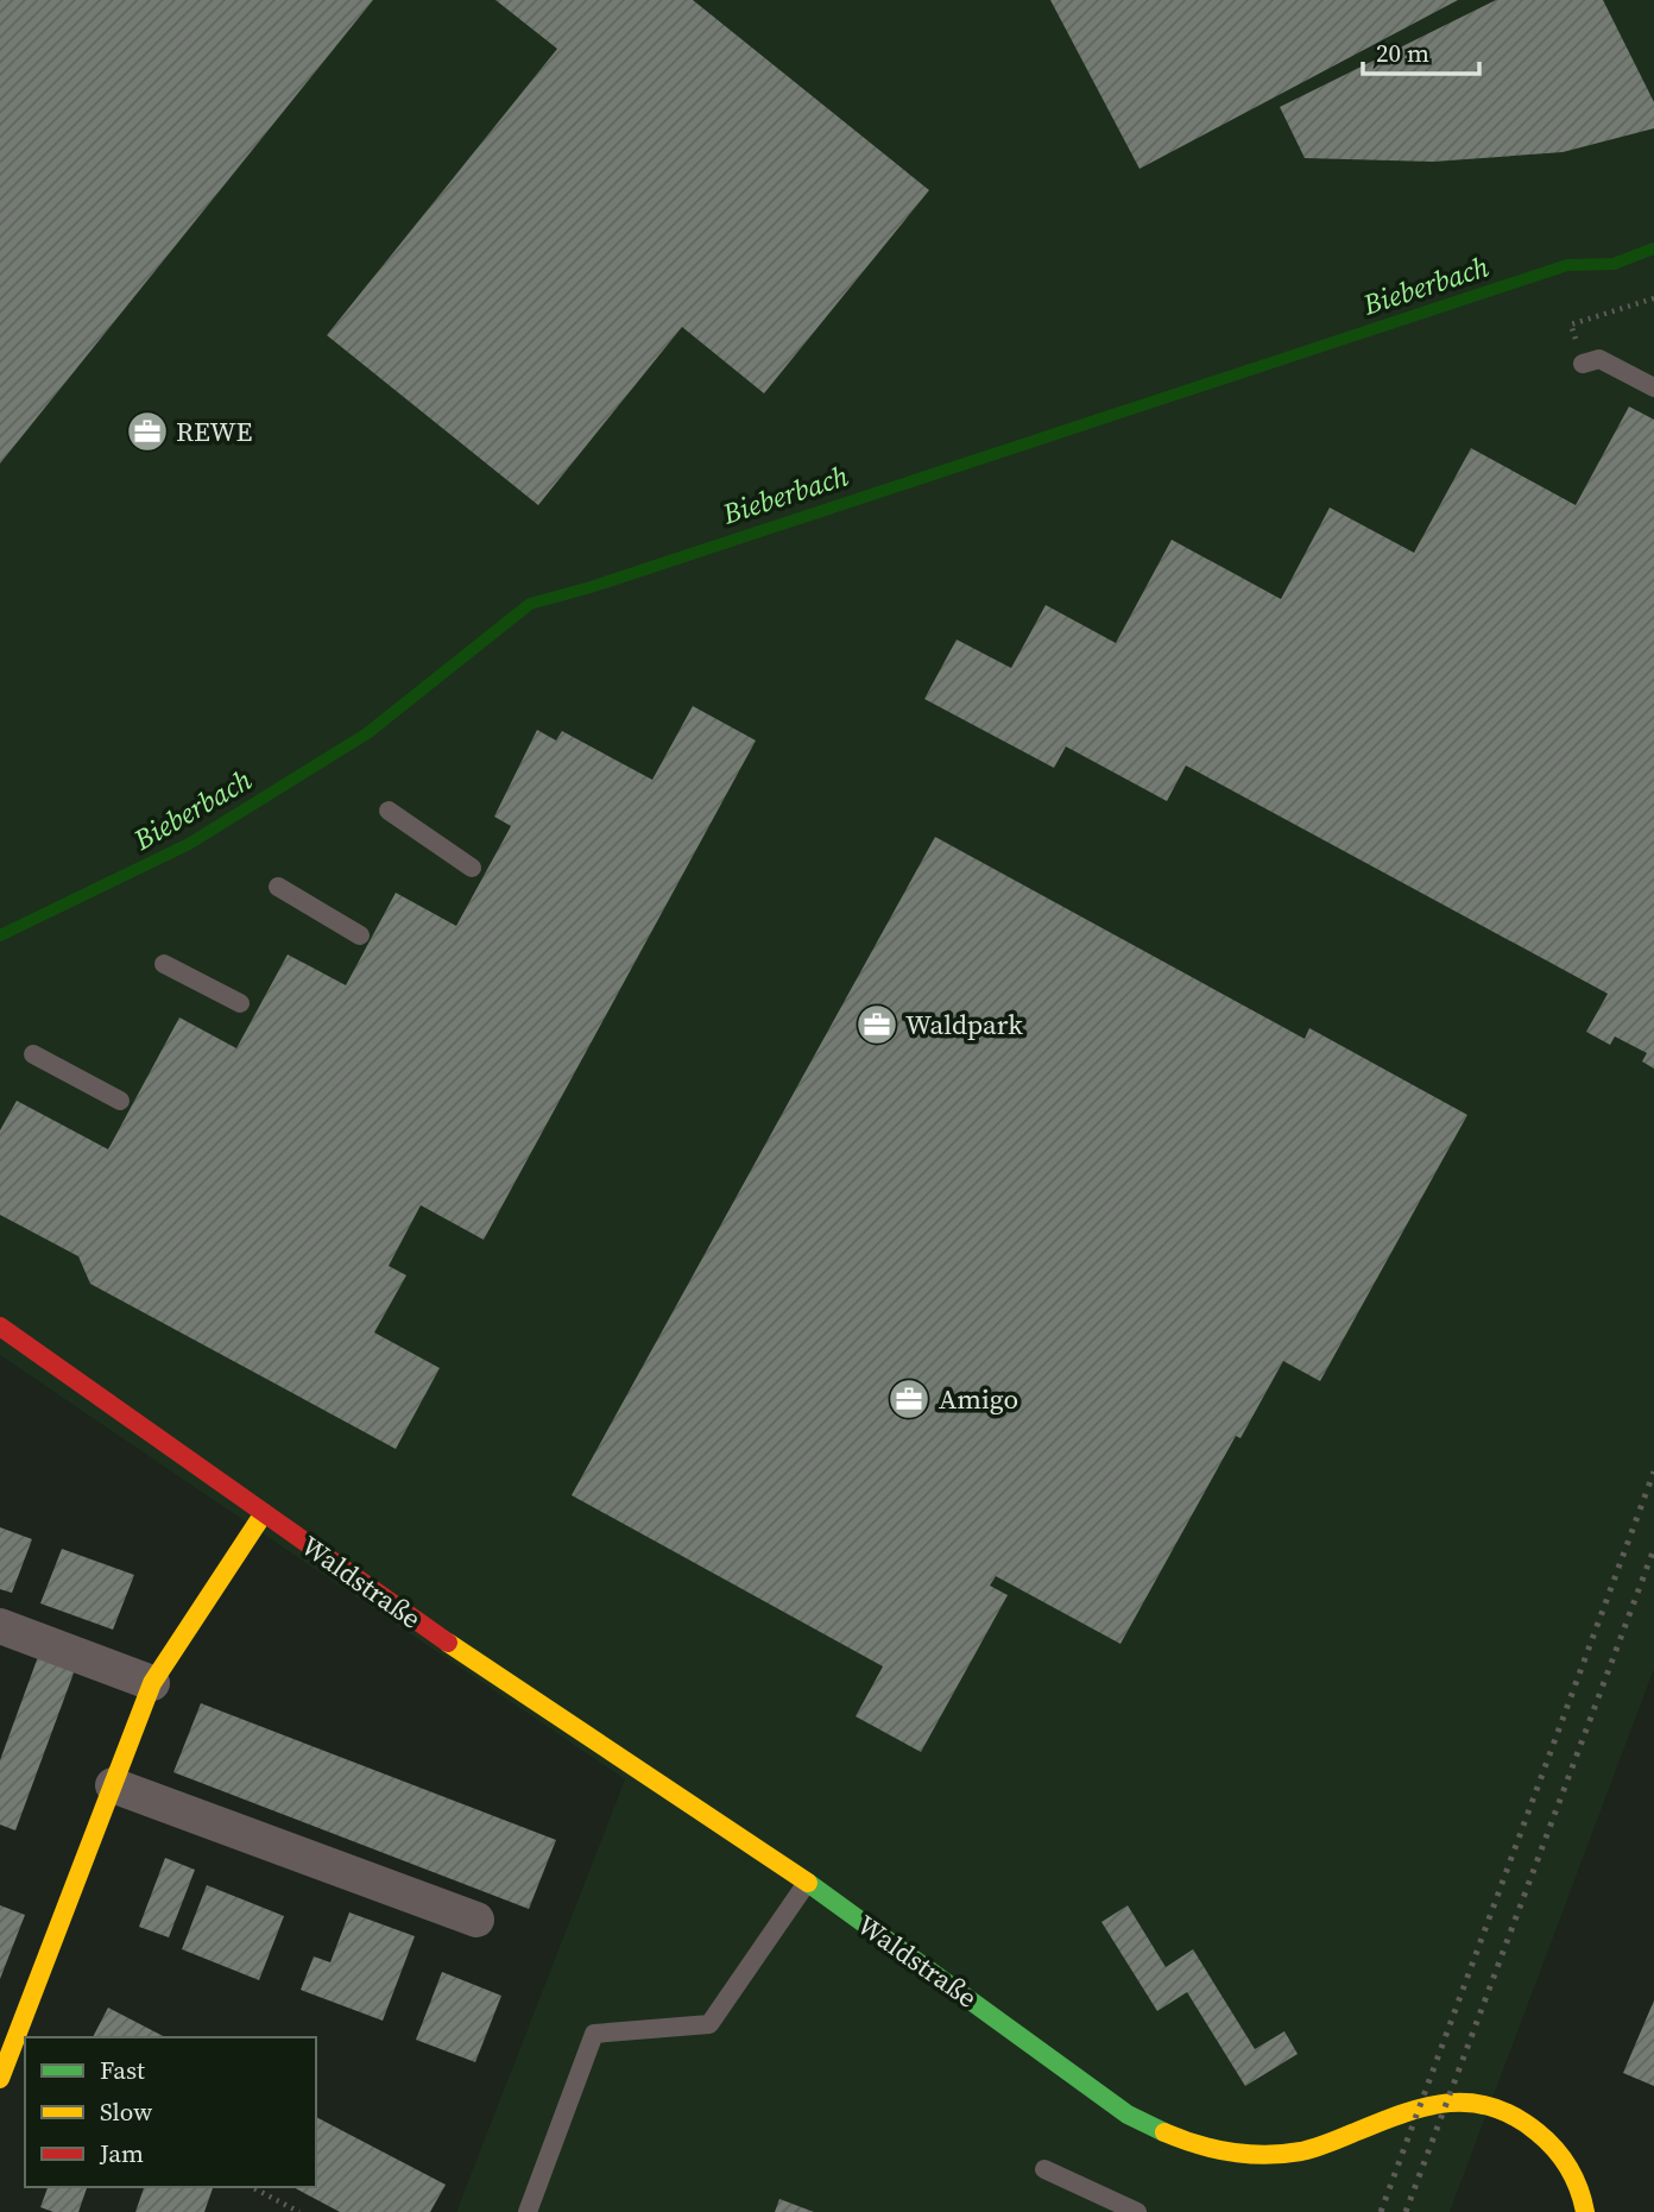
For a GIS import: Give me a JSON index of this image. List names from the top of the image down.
{
  "streets": {
    "street": ["Waldstraße"]
  },
  "water": ["Bieberbach"],
  "places": {
    "office": ["REWE", "Waldpark", "Amigo"]
  },
  "legend": ["Fast", "Slow", "Jam"],
  "scale_bar": "20 m"
}
